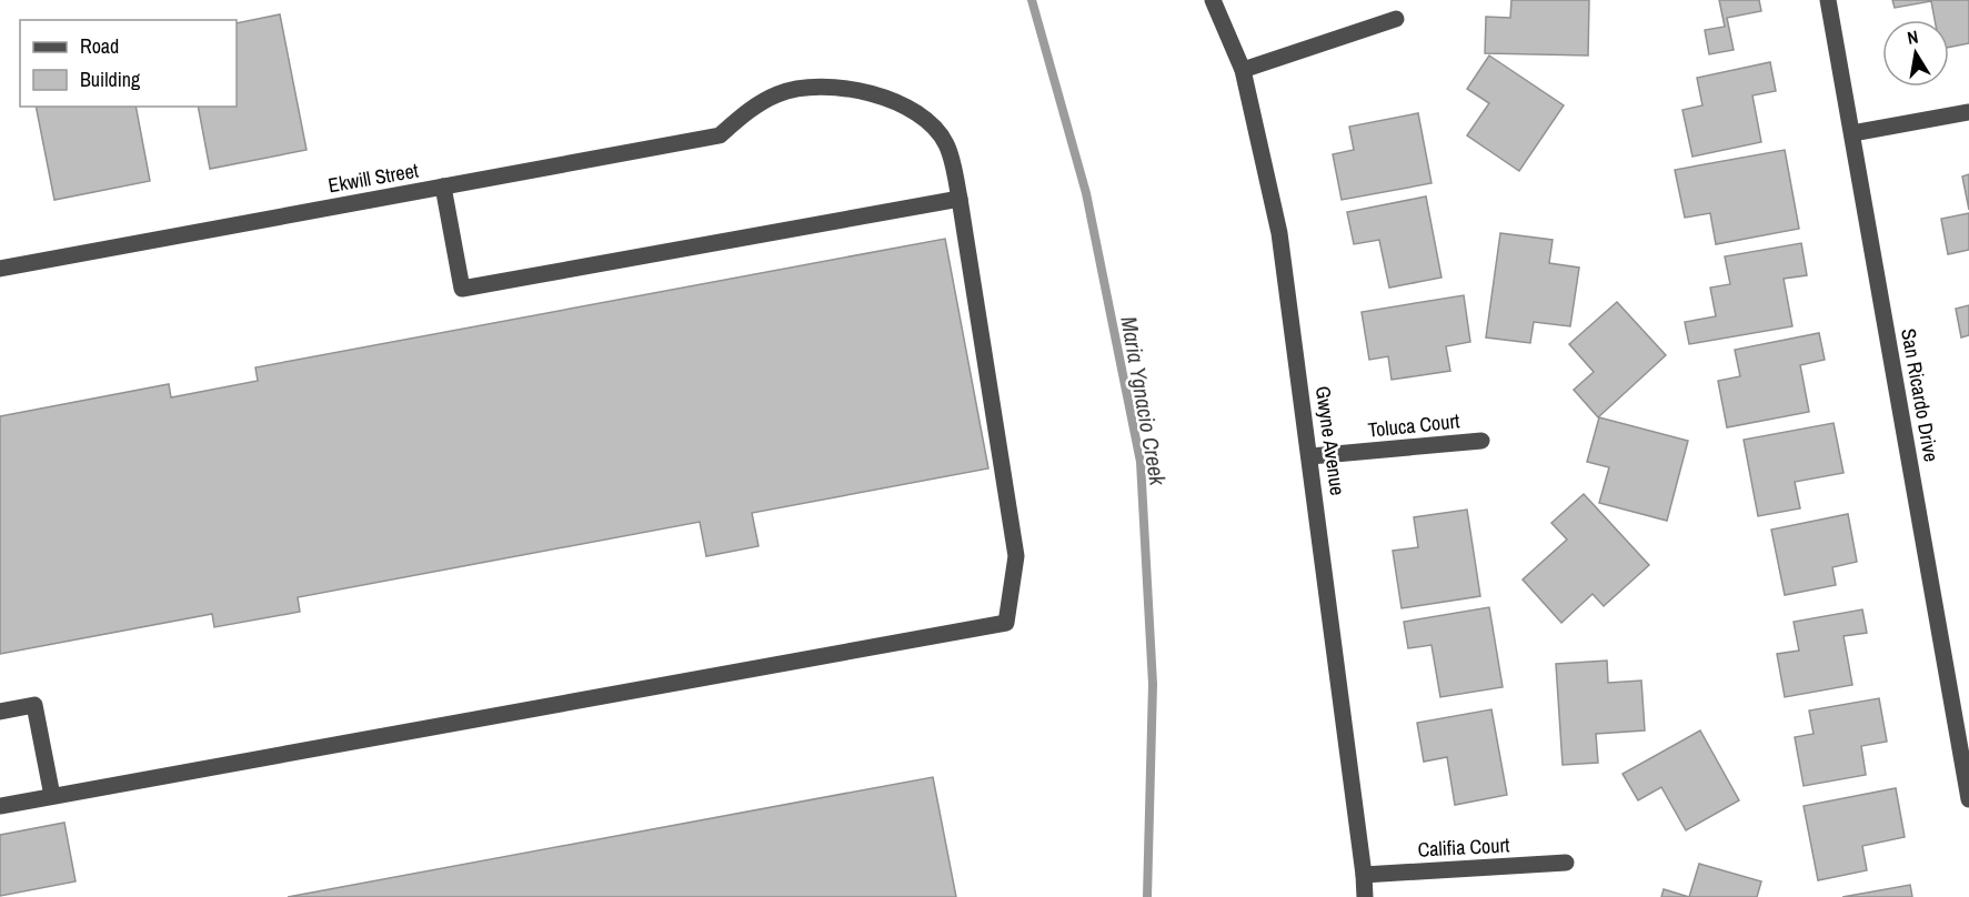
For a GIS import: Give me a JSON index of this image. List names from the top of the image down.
{
  "streets": {
    "street": [
      "Ekwill Street",
      "San Ricardo Drive",
      "Toluca Court",
      "Gwyne Avenue",
      "Califia Court"
    ]
  },
  "crossings": [
    ["Toluca Court", "Gwyne Avenue"],
    ["Gwyne Avenue", "Califia Court"]
  ],
  "water": ["Maria Ygnacio Creek"],
  "legend": ["Road", "Building"],
  "north": "top"
}
